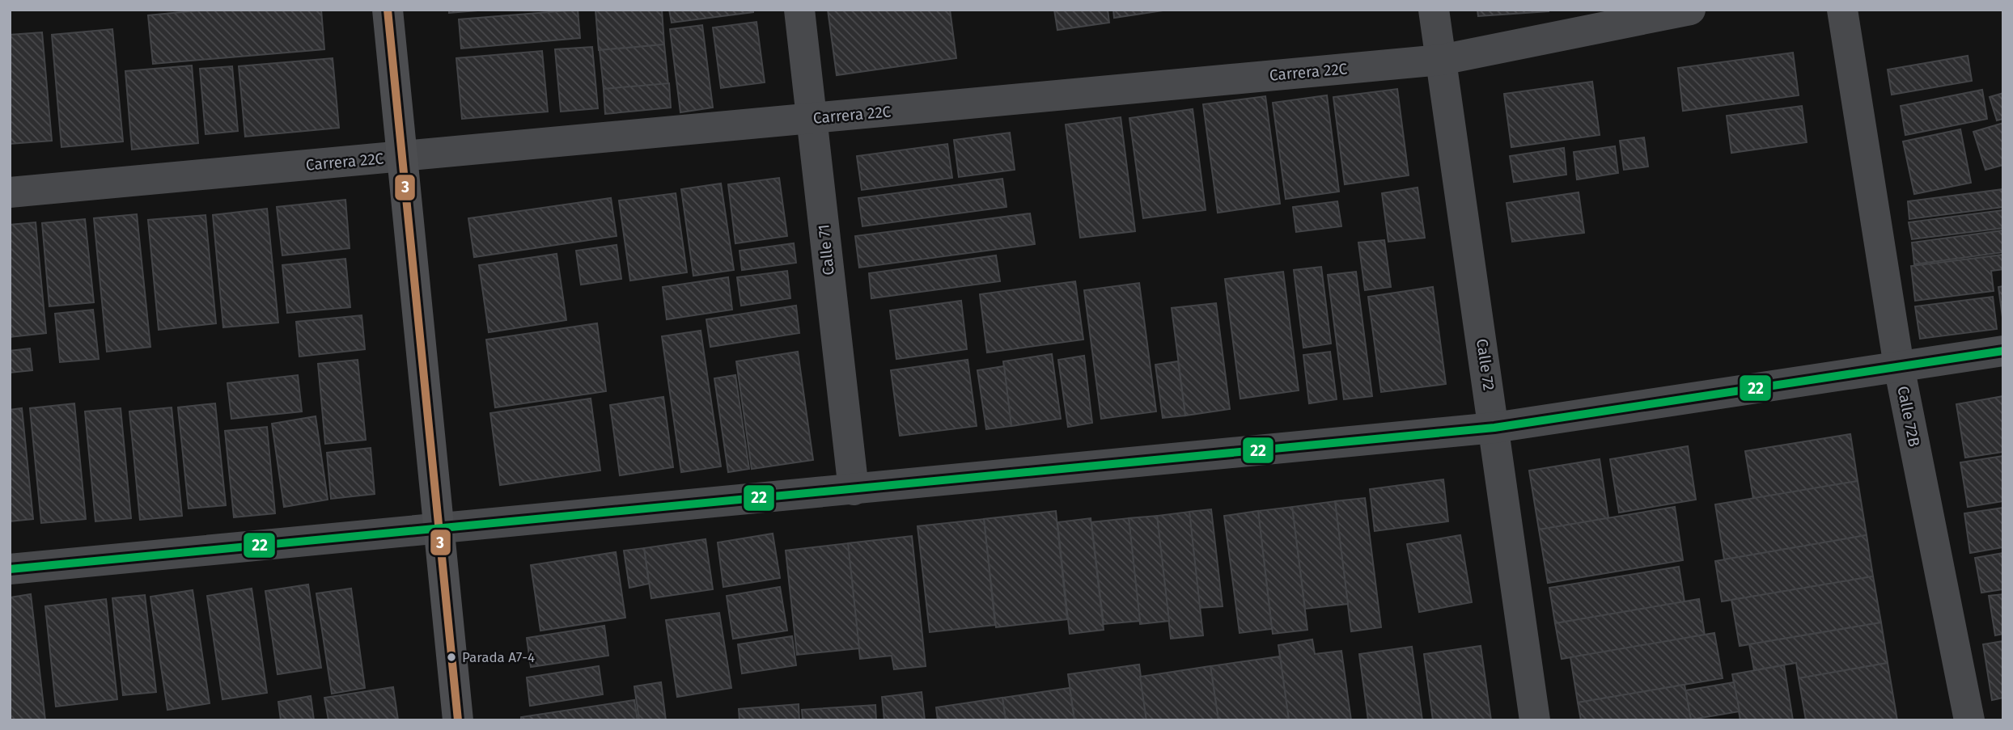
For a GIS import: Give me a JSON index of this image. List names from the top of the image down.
{
  "streets": {
    "street": [
      "Carrera 22C",
      "Calle 71",
      "Calle 72",
      "Calle 72B"
    ]
  },
  "crossings": [
    ["Carrera 22C", "Calle 71"],
    ["Carrera 22C", "Calle 72"]
  ],
  "places": ["Parada A7-4"],
  "lines": ["transit line 3", "transit line 22"]
}
